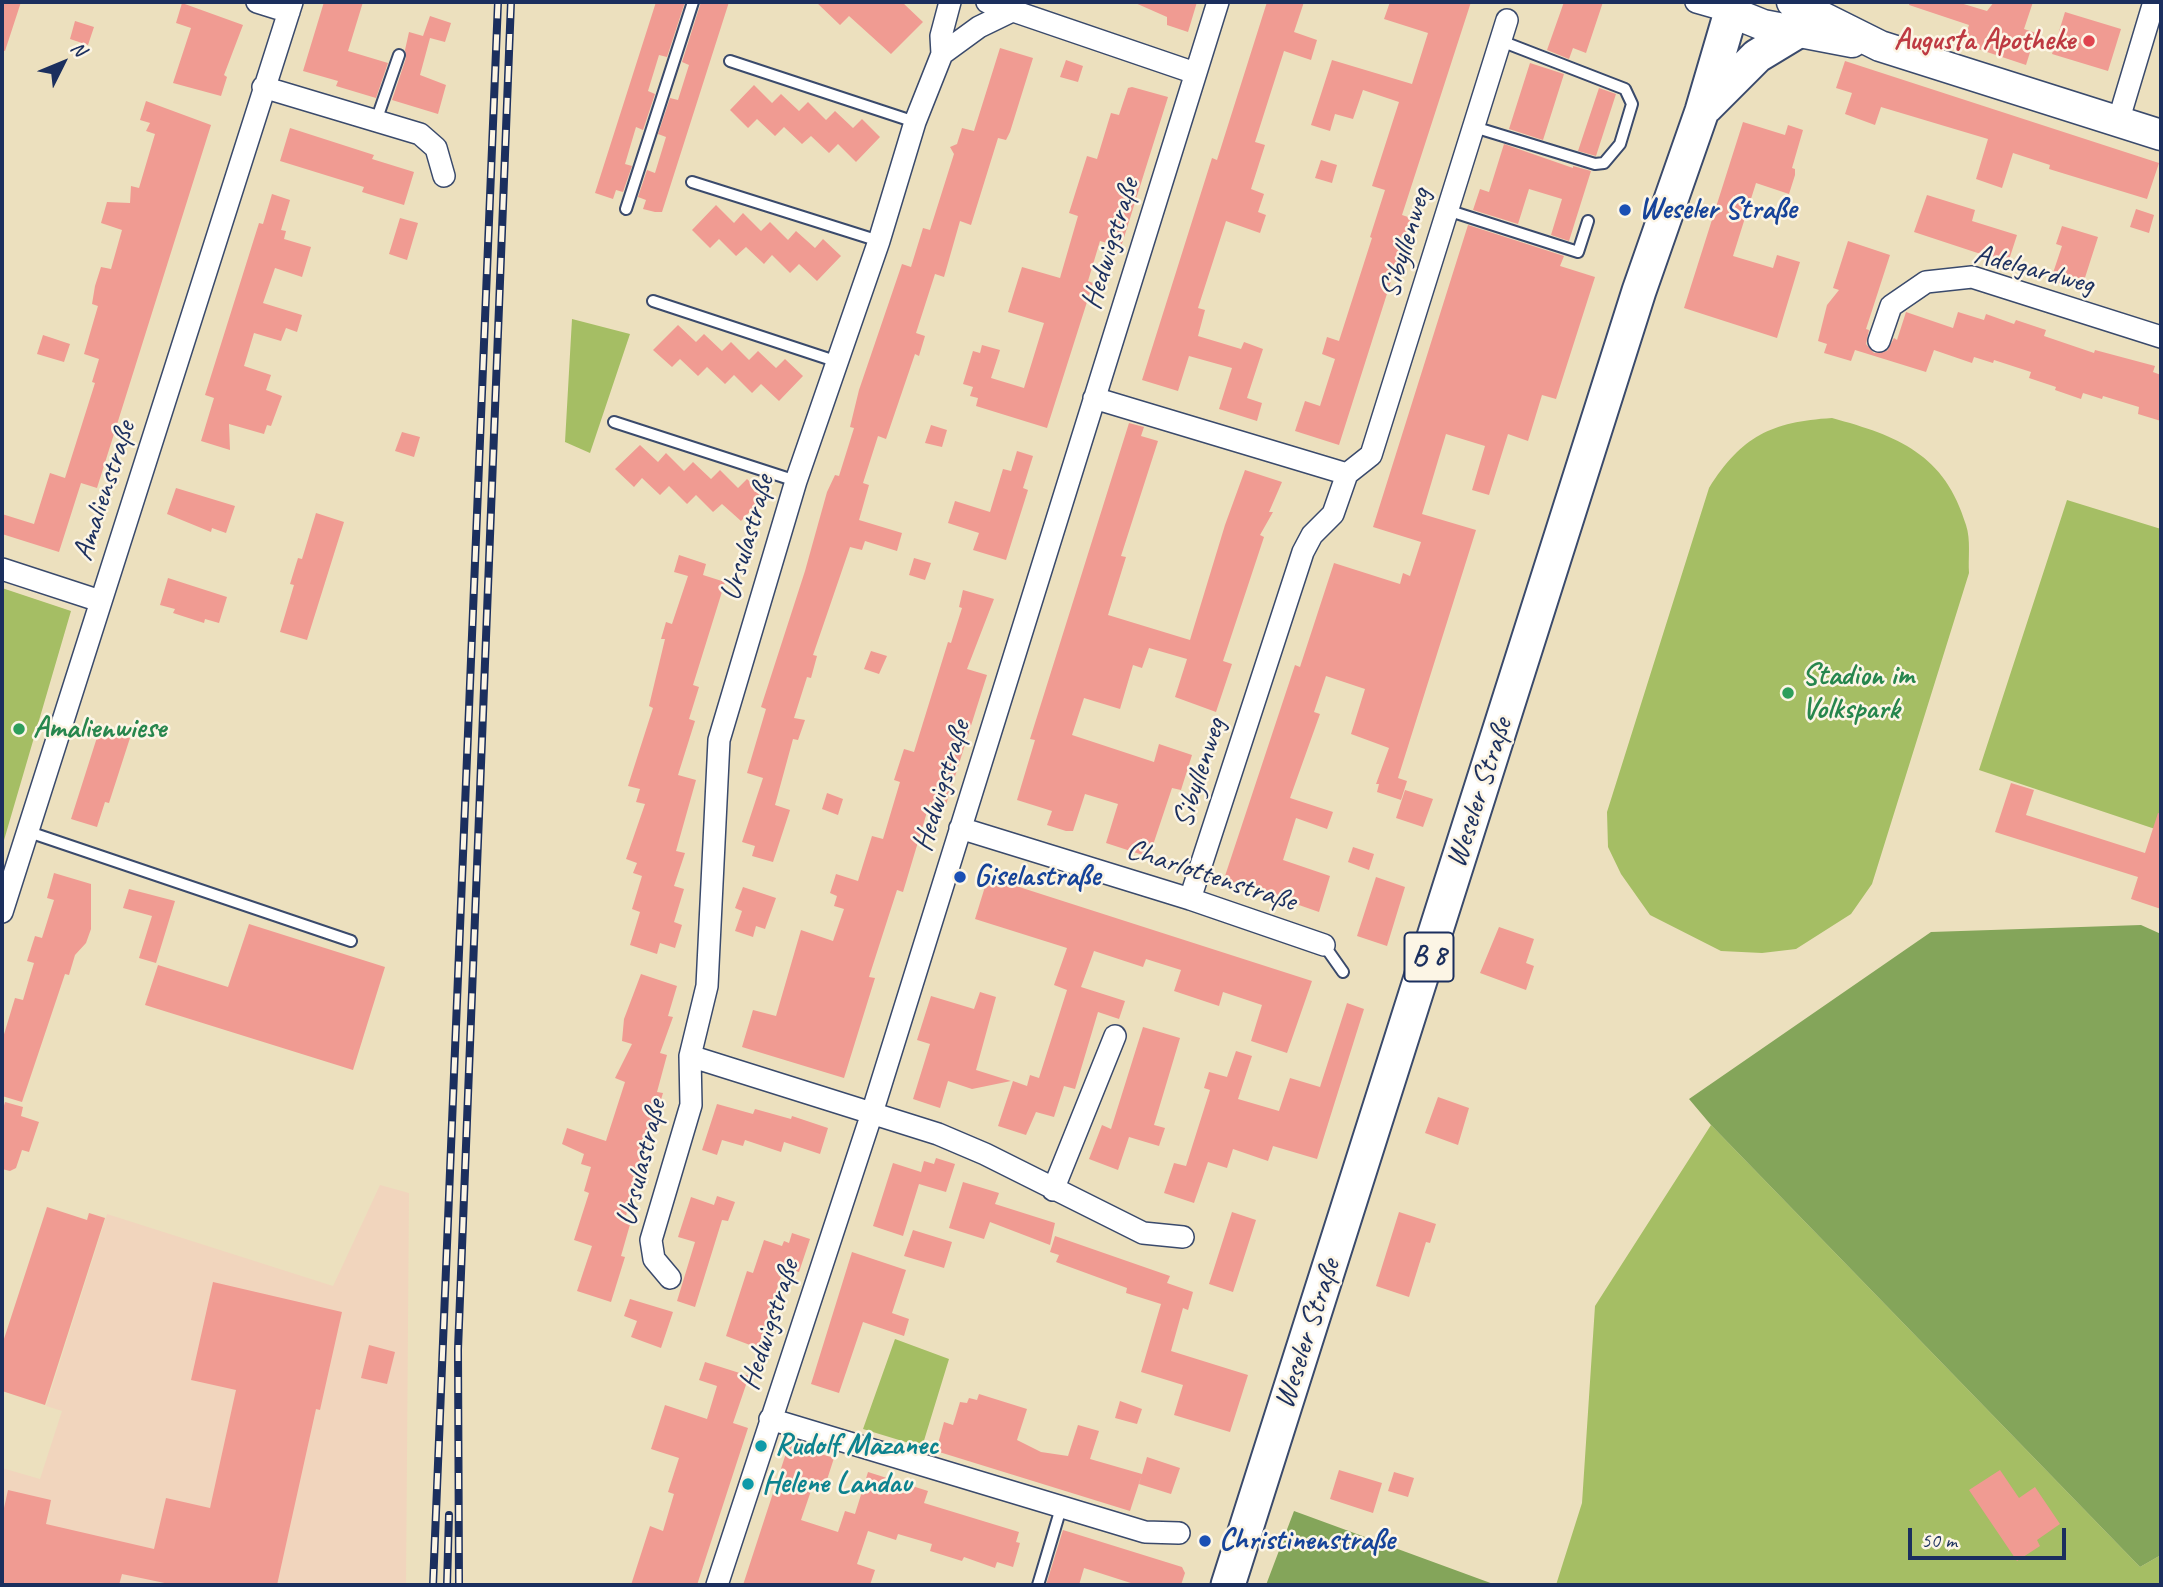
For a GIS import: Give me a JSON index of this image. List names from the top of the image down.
{
  "streets": {
    "main road": ["Weseler Straße", "B 8"],
    "street": [
      "Sibyllenweg",
      "Hedwigstraße",
      "Adelgardweg",
      "Amalienstraße",
      "Ursulastraße",
      "Charlottenstraße"
    ]
  },
  "crossings": [
    ["Sibyllenweg", "Charlottenstraße"],
    ["Hedwigstraße", "Charlottenstraße"]
  ],
  "places": [
    "Augusta Apotheke",
    "Weseler Straße",
    "Stadion im Volkspark",
    "Amalienwiese",
    "Giselastraße",
    "Rudolf Mazanec",
    "Helene Landau",
    "Christinenstraße"
  ],
  "scale_bar": "50 m",
  "north": "top right"
}
